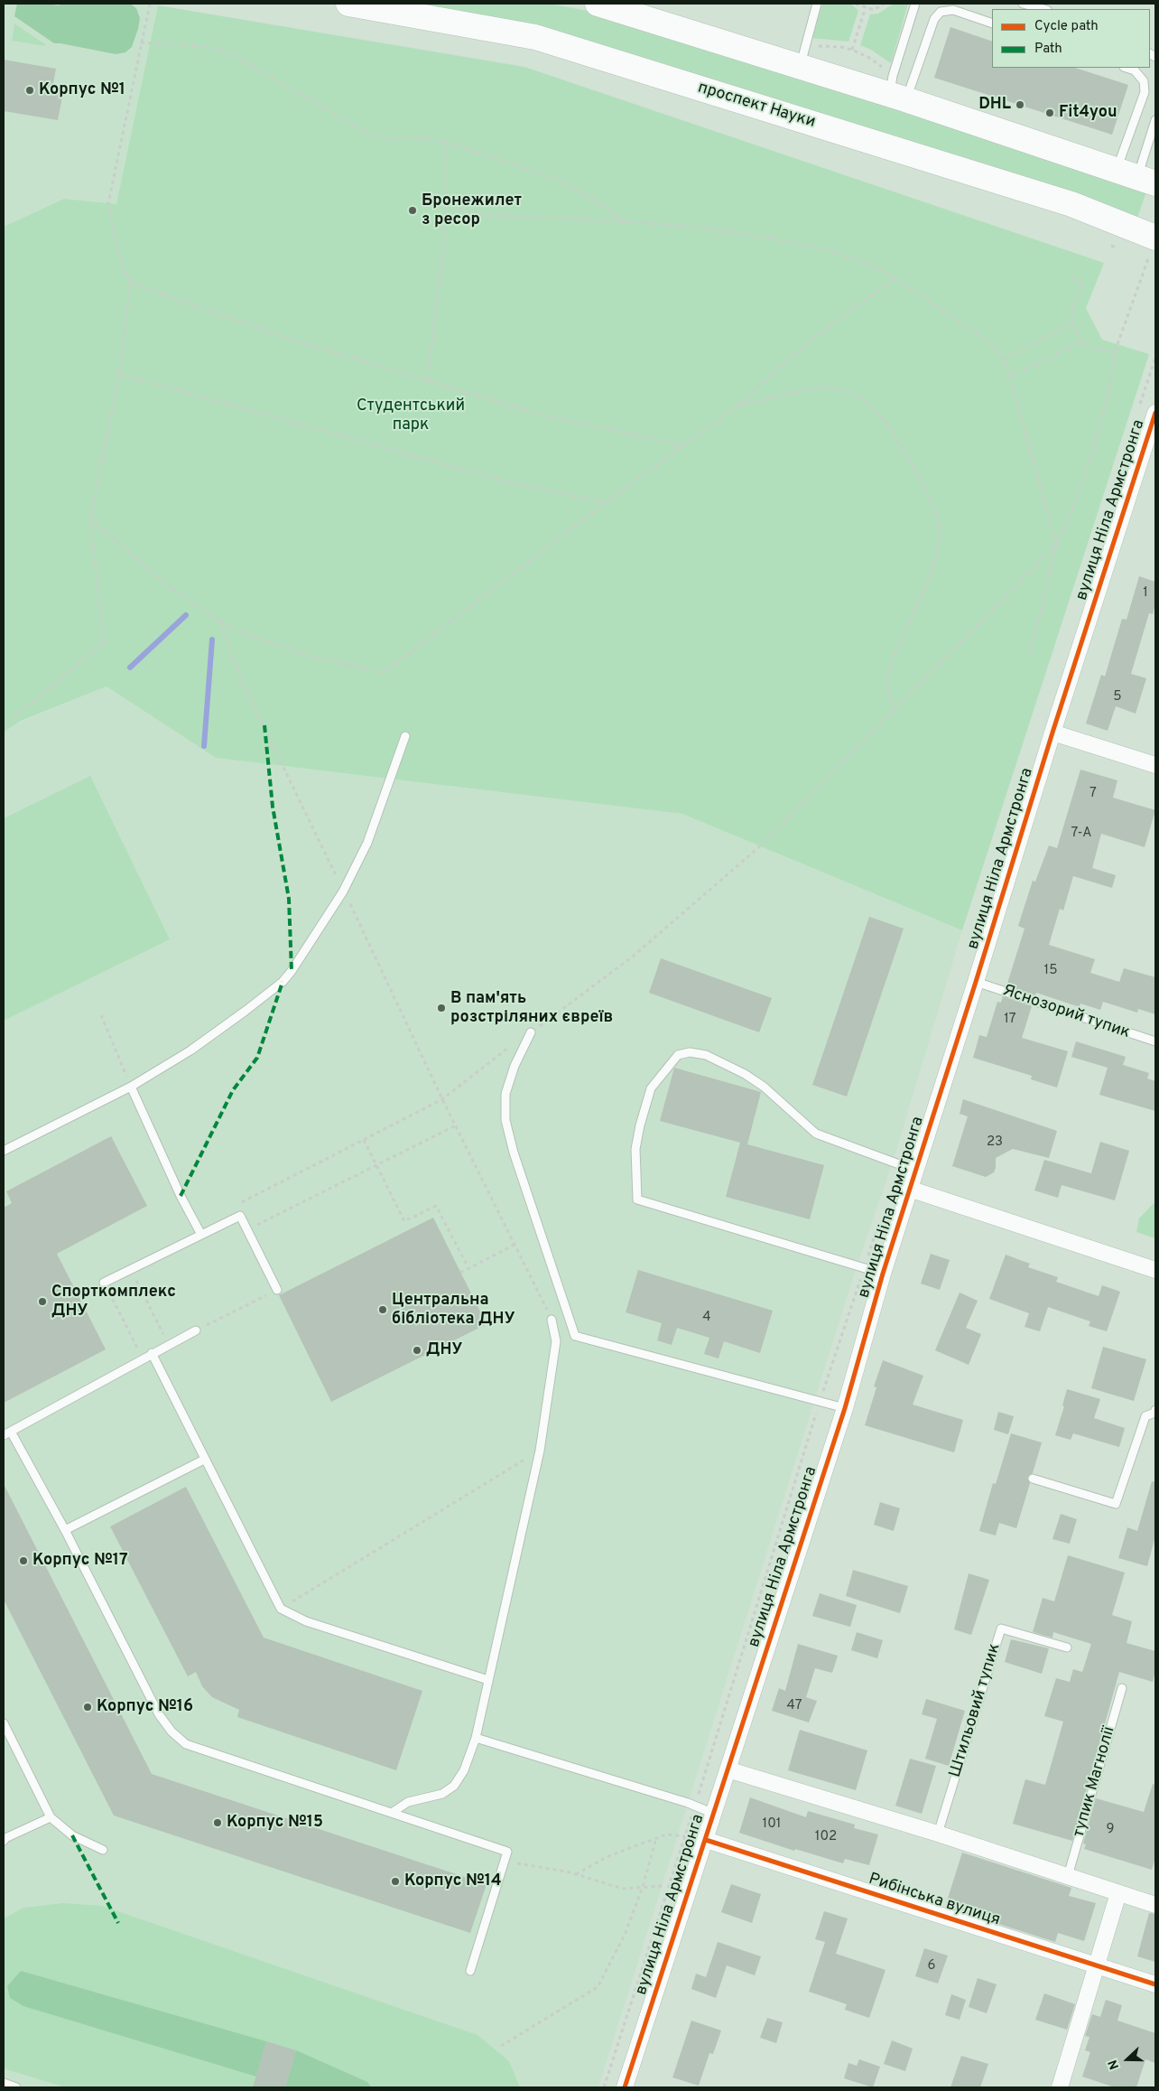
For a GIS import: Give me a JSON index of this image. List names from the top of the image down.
{
  "streets": {
    "main road": ["проспект Науки"],
    "street": ["вулиця Ніла Армстронга", "Рибінська вулиця"],
    "lane": ["Яснозорий тупик", "Штильовий тупик", "тупик Магнолії"]
  },
  "crossings": [
    ["вулиця Ніла Армстронга", "Яснозорий тупик"],
    ["вулиця Ніла Армстронга", "Рибінська вулиця"]
  ],
  "parks": ["Студентський парк"],
  "places": [
    "Корпус №1",
    "DHL",
    "Fit4you",
    "Бронежилет з ресор",
    "В пам'ять розстріляних євреїв",
    "Спорткомплекс ДНУ",
    "Центральна бібліотека ДНУ",
    "ДНУ",
    "Корпус №17",
    "Корпус №16",
    "Корпус №15",
    "Корпус №14"
  ],
  "house_numbers": [
    "1",
    "5",
    "7",
    "7-А",
    "15",
    "17",
    "23",
    "4",
    "47",
    "101",
    "9",
    "102",
    "6"
  ],
  "legend": ["Cycle path", "Path"],
  "north": "left"
}
